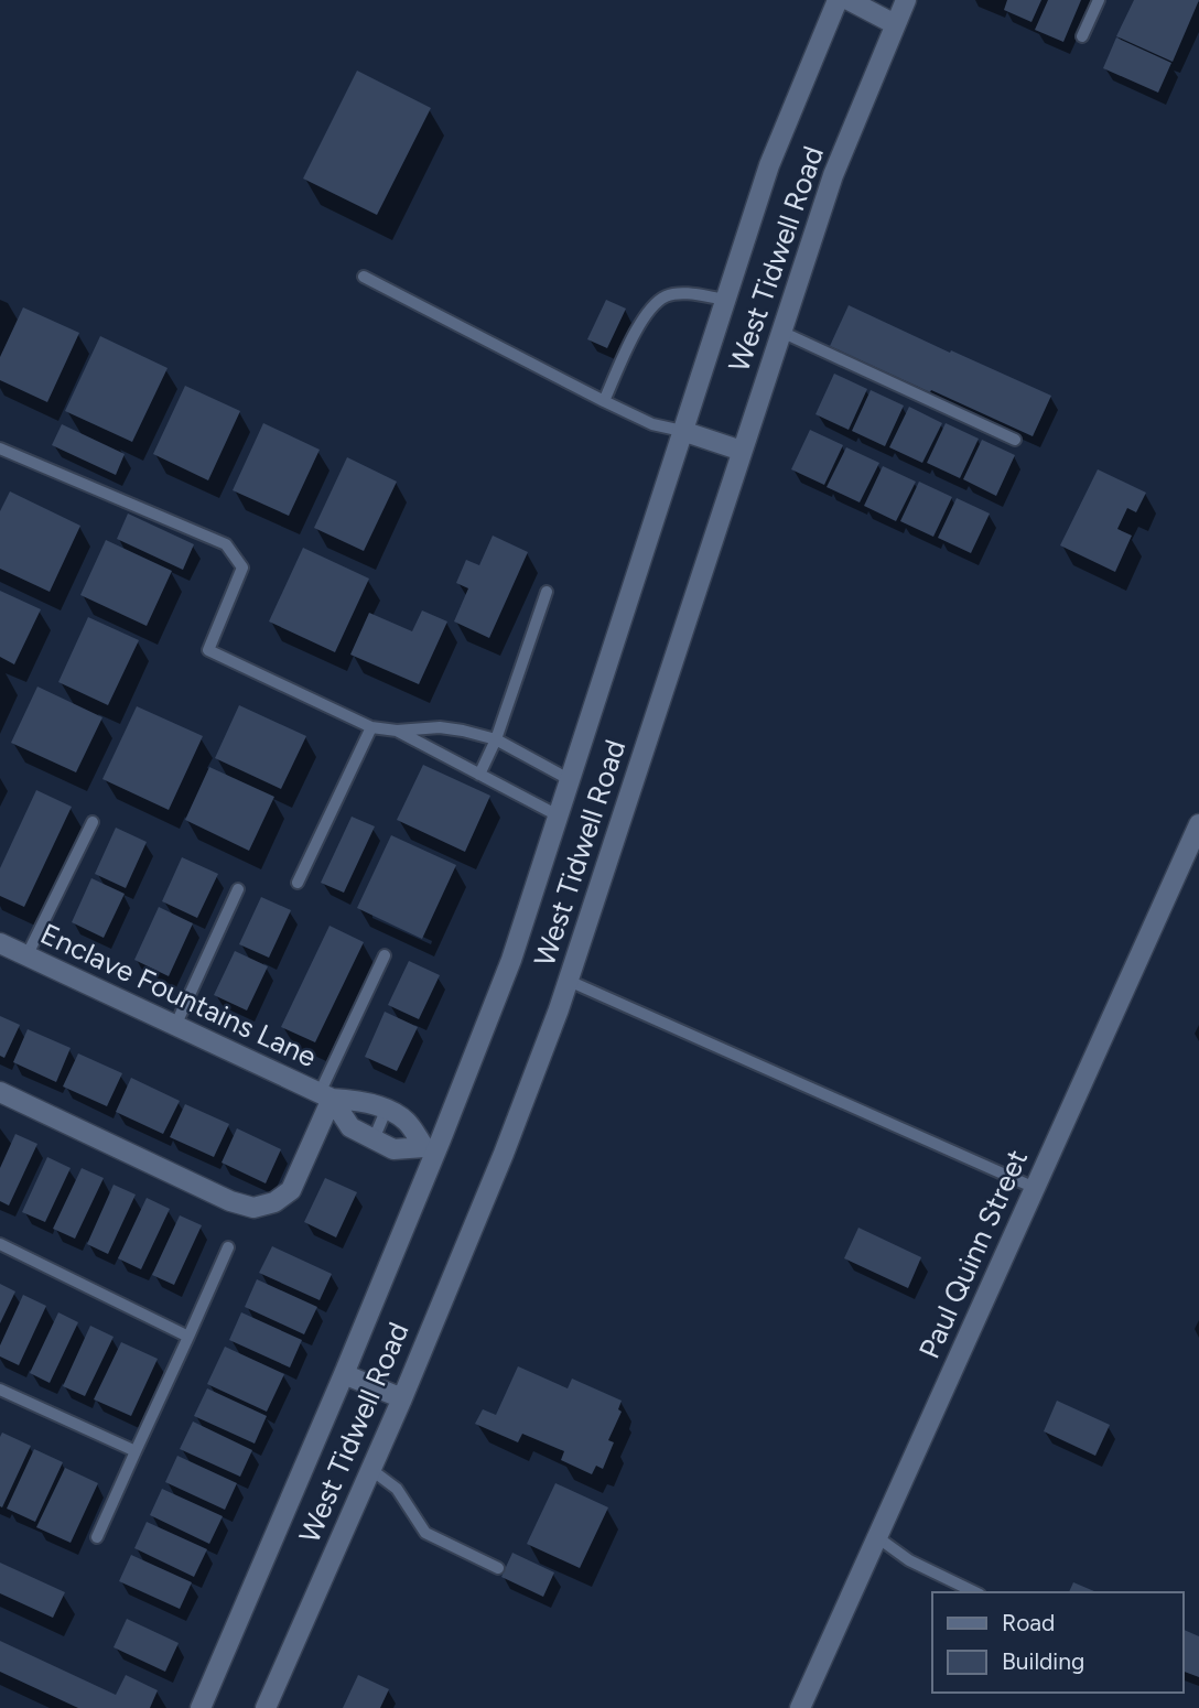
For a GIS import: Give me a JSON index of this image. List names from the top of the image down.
{
  "streets": {
    "main road": ["West Tidwell Road", "Enclave Fountains Lane", "Paul Quinn Street"]
  },
  "crossings": [
    ["West Tidwell Road", "Enclave Fountains Lane"]
  ],
  "legend": ["Road", "Building"]
}
